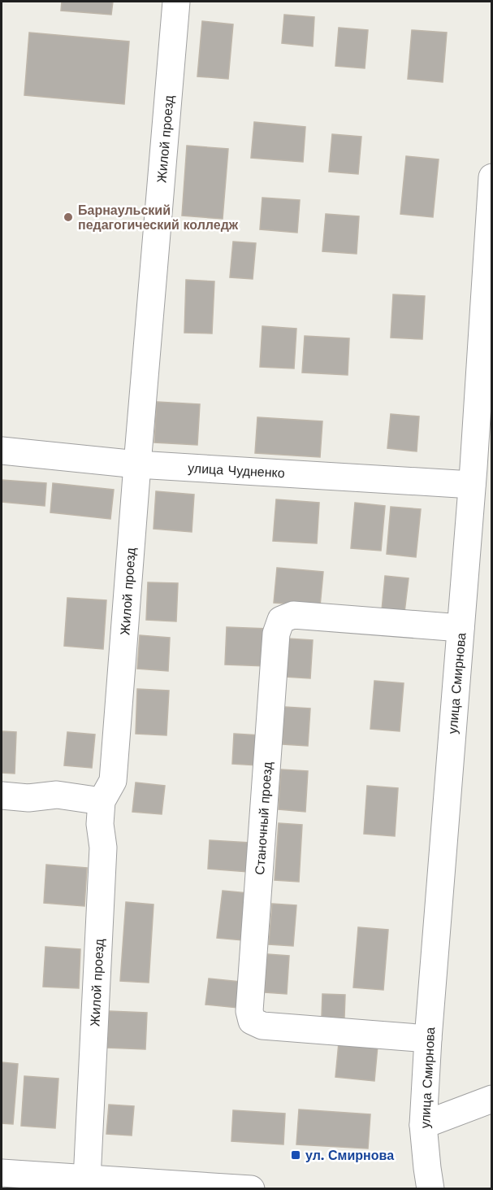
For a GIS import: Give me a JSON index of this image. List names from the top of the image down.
{
  "streets": {
    "street": [
      "Жилой проезд",
      "улица Чудненко",
      "улица Смирнова",
      "Станочный проезд"
    ]
  },
  "crossings": [
    ["Жилой проезд", "улица Чудненко"],
    ["улица Чудненко", "улица Смирнова"],
    ["улица Смирнова", "Станочный проезд"]
  ],
  "places": {
    "other": ["Барнаульский педагогический колледж"],
    "transit": ["ул. Смирнова"]
  }
}
